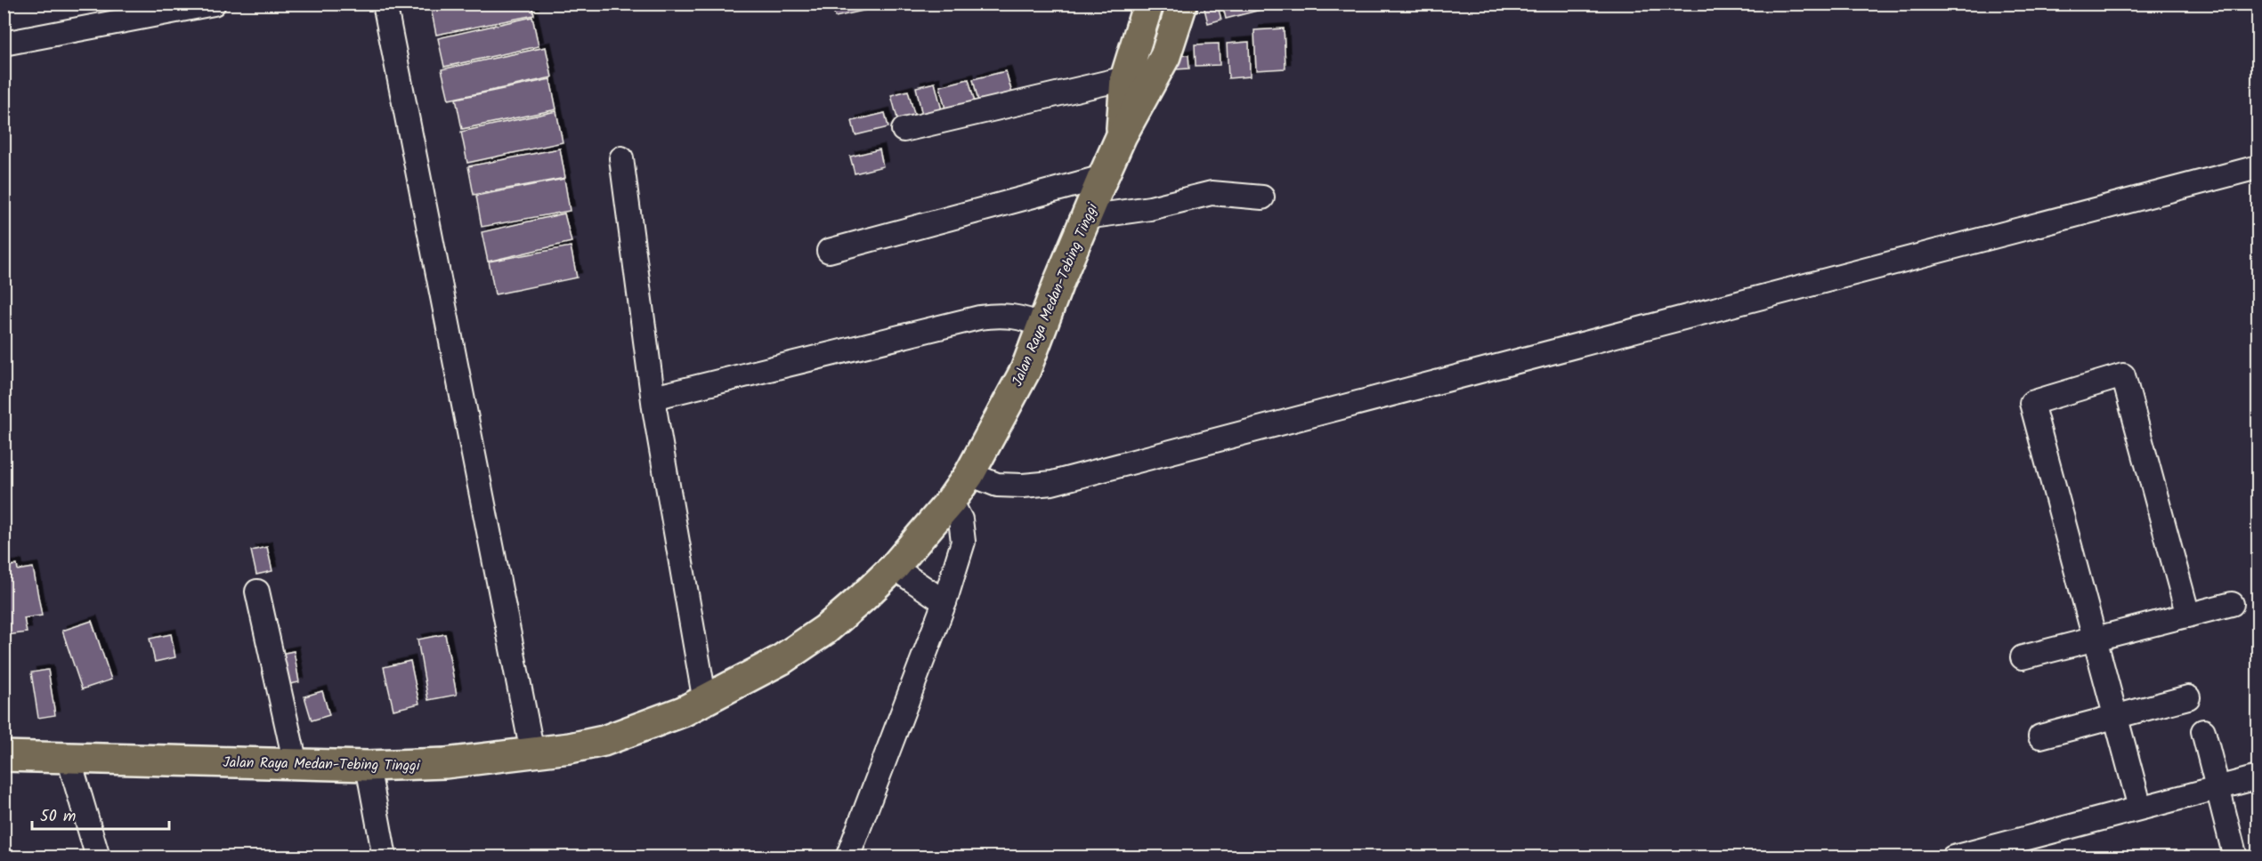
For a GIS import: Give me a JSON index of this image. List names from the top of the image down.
{
  "streets": {
    "highway": ["Jalan Raya Medan-Tebing Tinggi"]
  },
  "scale_bar": "50 m"
}
